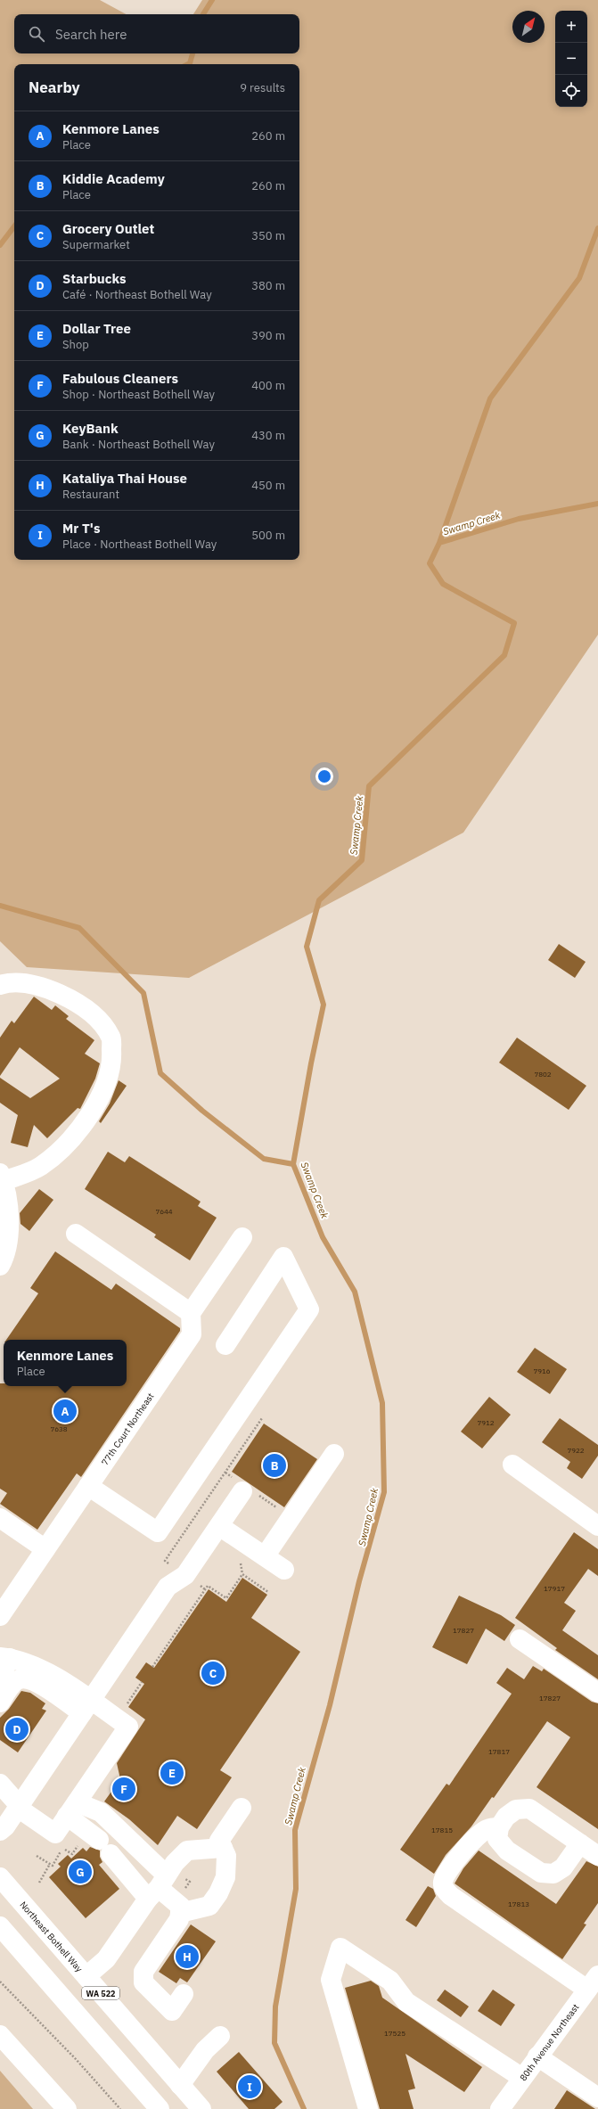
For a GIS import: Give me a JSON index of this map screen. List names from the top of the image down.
{
  "streets": {
    "street": [
      "77th Court Northeast",
      "Northeast Bothell Way",
      "WA 522",
      "80th Avenue Northeast"
    ]
  },
  "water": ["Swamp Creek"],
  "house_numbers": [
    "7802",
    "7644",
    "7916",
    "7912",
    "7638",
    "7922",
    "17917",
    "17827",
    "17827",
    "17817",
    "17815",
    "17813",
    "17525"
  ],
  "north": "top right",
  "page": {
    "map_buttons": ["+", "−"],
    "search": "Search here",
    "heading": ["Nearby", "9 results"],
    "list": [
      {
        "mark": "A",
        "name": "Kenmore Lanes",
        "note": "Place",
        "value": "260 m"
      },
      {
        "mark": "B",
        "name": "Kiddie Academy",
        "note": "Place",
        "value": "260 m"
      },
      {
        "mark": "C",
        "name": "Grocery Outlet",
        "note": "Supermarket",
        "value": "350 m"
      },
      {
        "mark": "D",
        "name": "Starbucks",
        "note": "Café · Northeast Bothell Way",
        "value": "380 m"
      },
      {
        "mark": "E",
        "name": "Dollar Tree",
        "note": "Shop",
        "value": "390 m"
      },
      {
        "mark": "F",
        "name": "Fabulous Cleaners",
        "note": "Shop · Northeast Bothell Way",
        "value": "400 m"
      },
      {
        "mark": "G",
        "name": "KeyBank",
        "note": "Bank · Northeast Bothell Way",
        "value": "430 m"
      },
      {
        "mark": "H",
        "name": "Kataliya Thai House",
        "note": "Restaurant",
        "value": "450 m"
      },
      {
        "mark": "I",
        "name": "Mr T's",
        "note": "Place · Northeast Bothell Way",
        "value": "500 m"
      }
    ],
    "popup": ["Kenmore Lanes", "Place"],
    "pins": [
      "A",
      "B",
      "C",
      "D",
      "E",
      "F",
      "G",
      "H",
      "I"
    ]
  }
}
